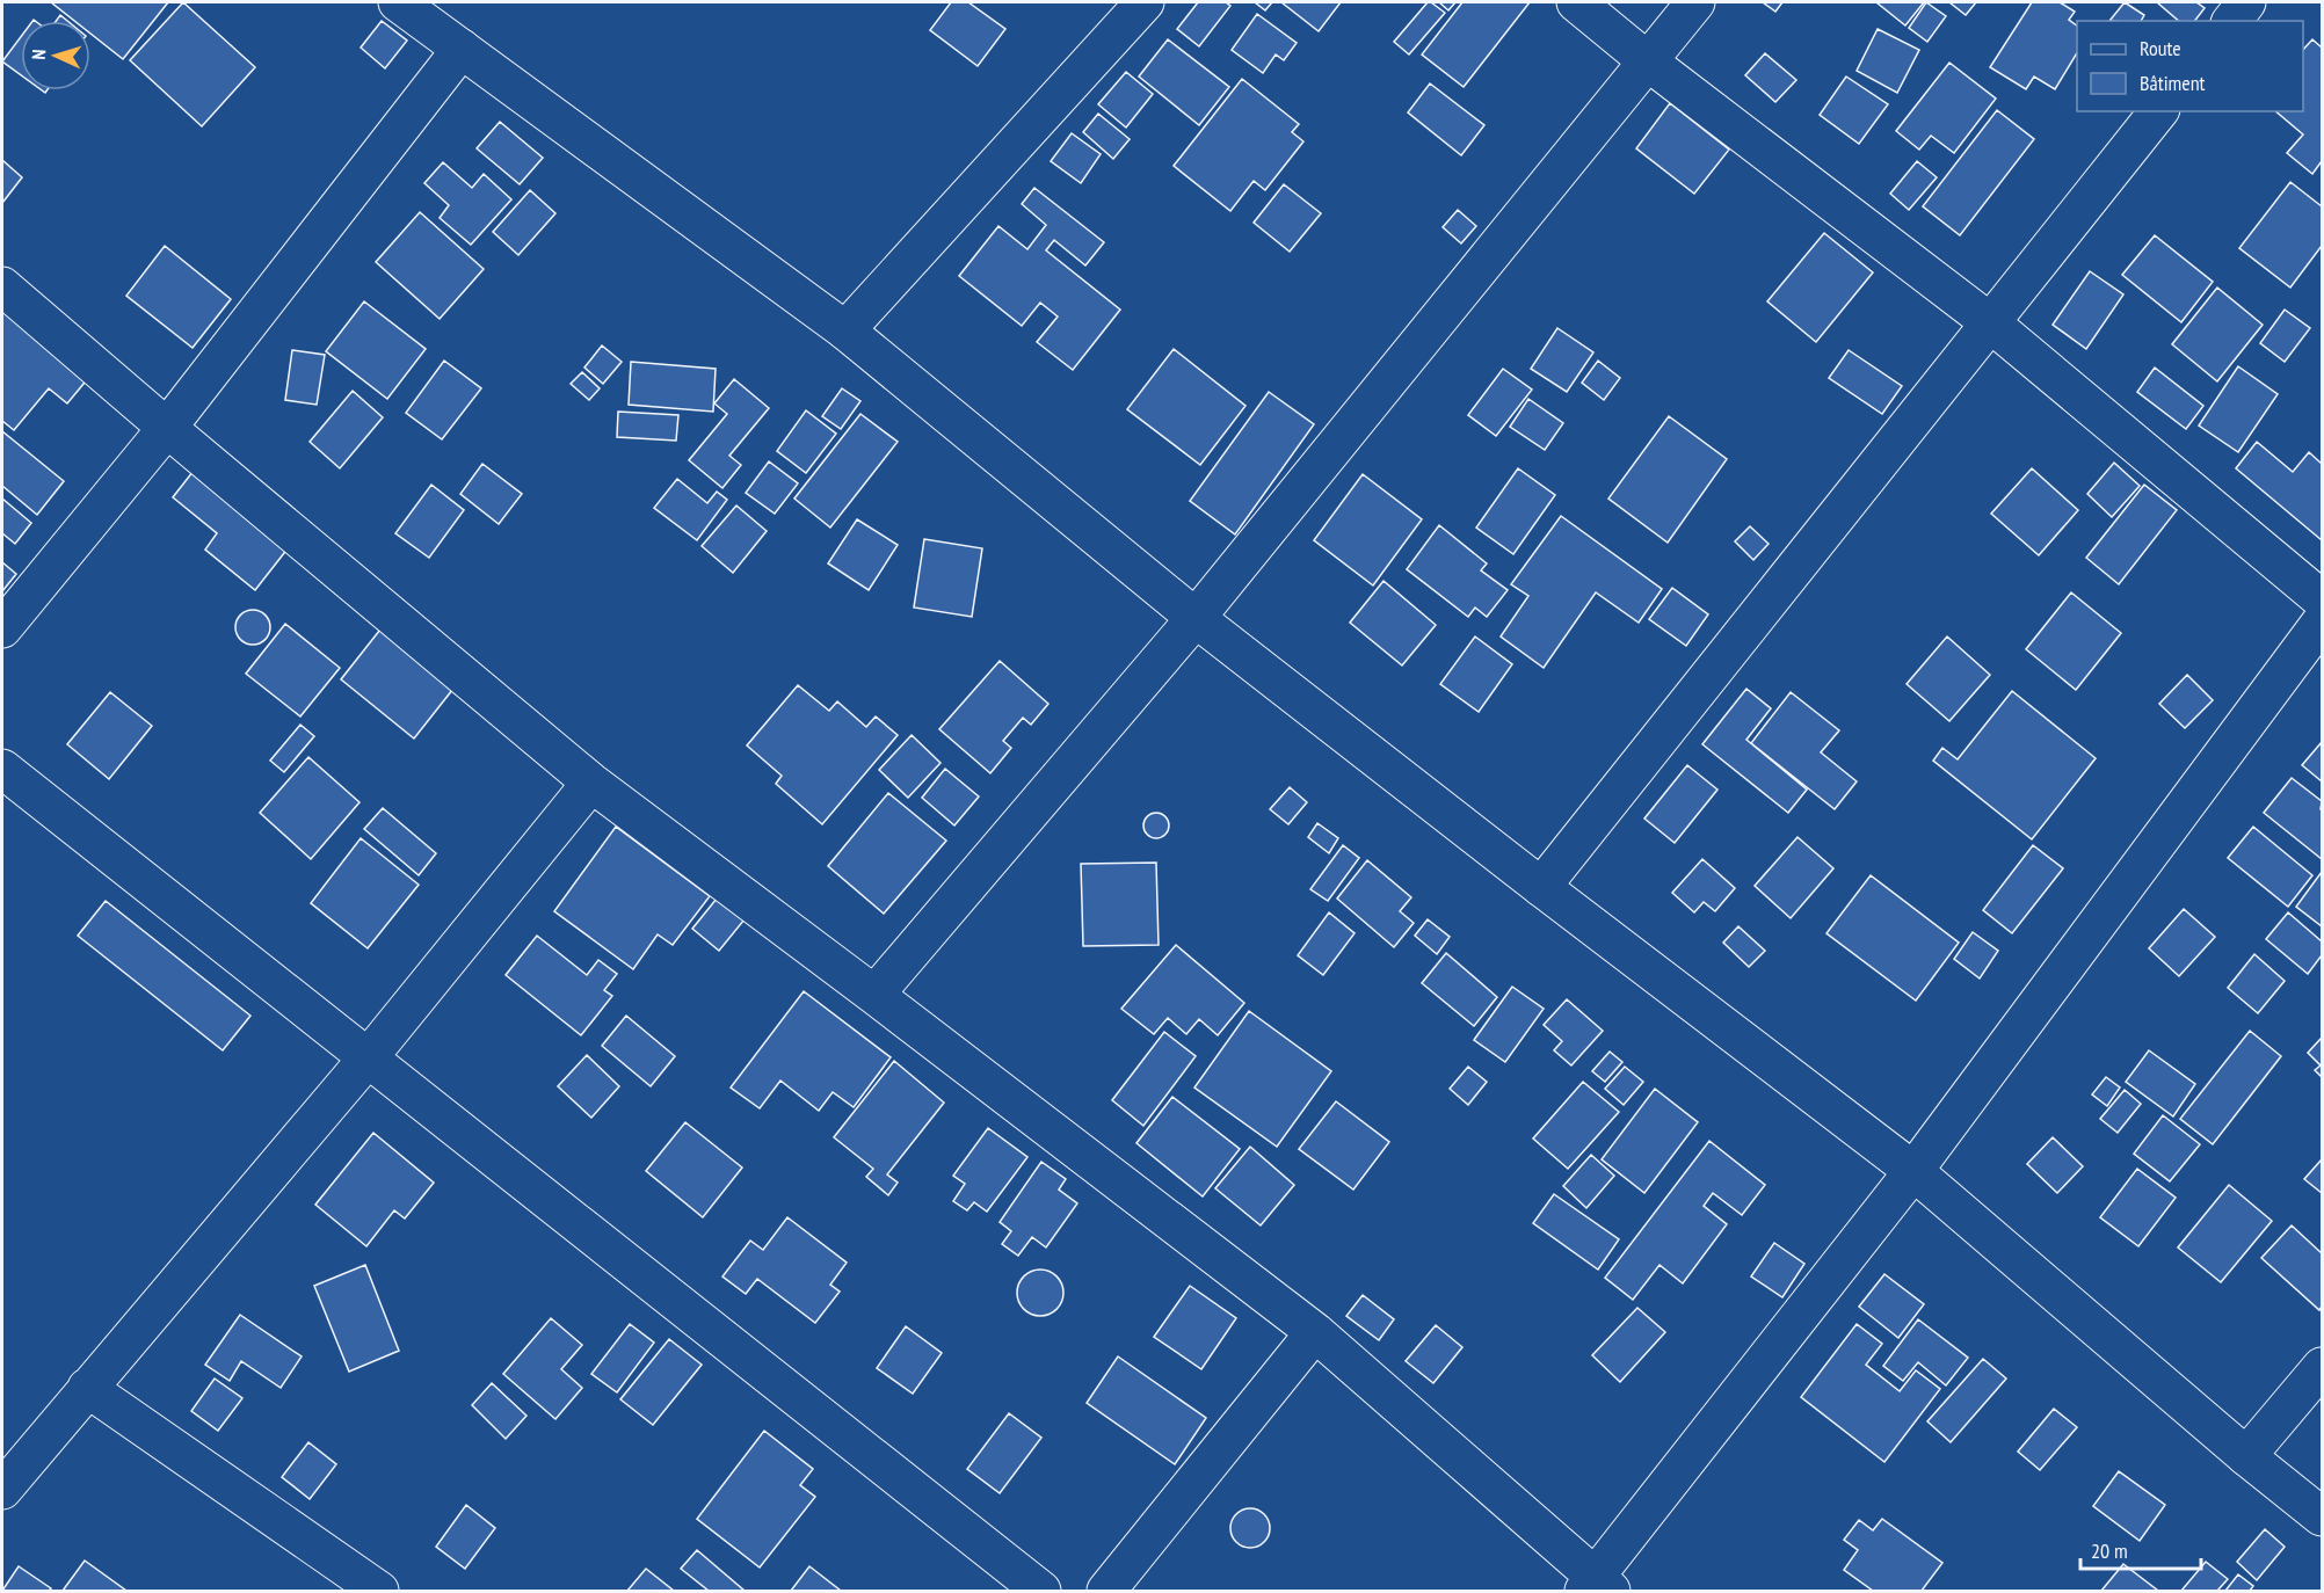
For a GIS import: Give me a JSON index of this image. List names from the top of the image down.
{
  "legend": ["Route", "Bâtiment"],
  "scale_bar": "20 m",
  "north": "left"
}
